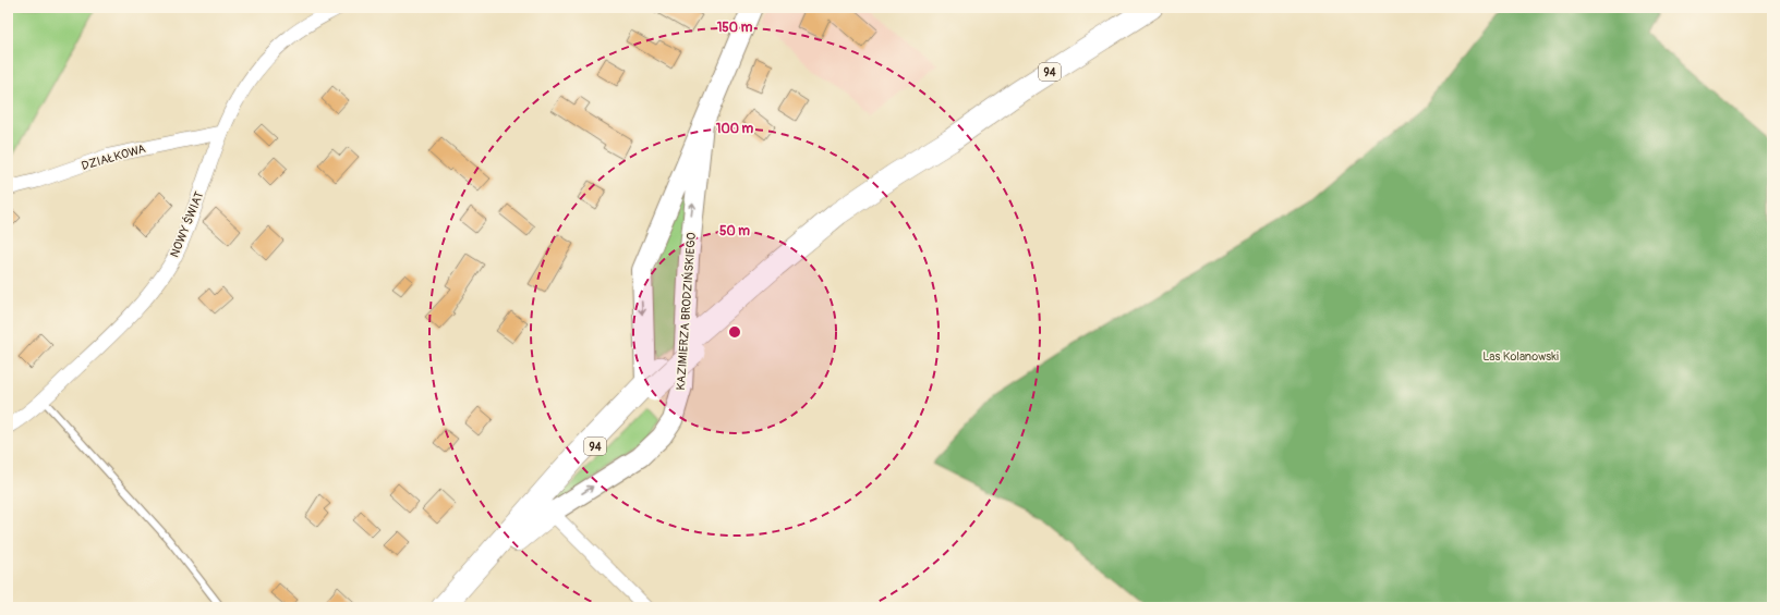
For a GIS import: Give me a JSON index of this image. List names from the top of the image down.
{
  "streets": {
    "main road": ["94", "KAZIMIERZA BRODZIŃSKIEGO"],
    "street": ["DZIAŁKOWA", "NOWY ŚWIAT"]
  },
  "crossings": [
    ["94", "KAZIMIERZA BRODZIŃSKIEGO"],
    ["DZIAŁKOWA", "NOWY ŚWIAT"]
  ],
  "parks": ["Las Kolanowski"],
  "rings": ["150 m", "100 m", "50 m"]
}
